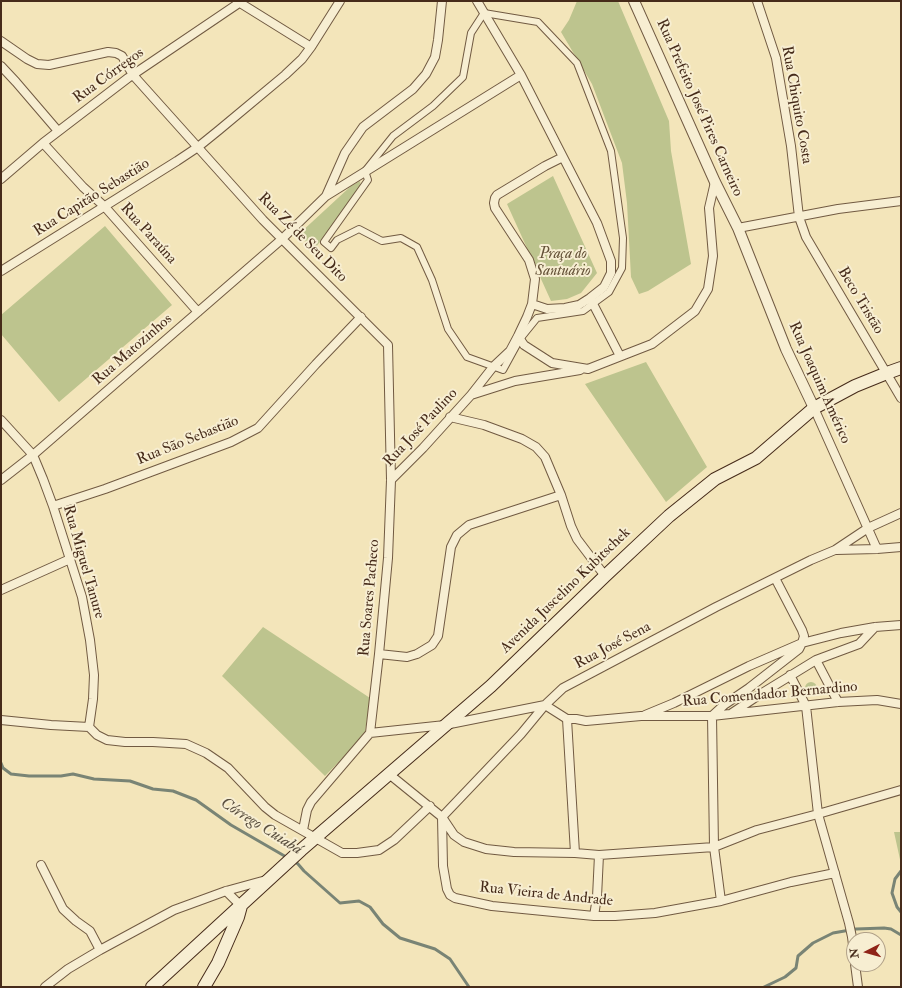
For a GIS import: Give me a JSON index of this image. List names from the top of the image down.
{
  "streets": {
    "main road": ["Avenida Juscelino Kubitschek"],
    "street": [
      "Rua Córregos",
      "Rua Chiquito Costa",
      "Rua Prefeito José Pires Carneiro",
      "Rua Capitão Sebastião",
      "Rua Paraúna",
      "Rua Zé de Seu Dito",
      "Beco Tristão",
      "Rua Matozinhos",
      "Rua Joaquim Américo",
      "Rua José Paulino",
      "Rua São Sebastião",
      "Rua Miguel Tanure",
      "Rua Soares Pacheco",
      "Rua José Sena",
      "Rua Comendador Bernardino",
      "Rua Vieira de Andrade"
    ]
  },
  "crossings": [
    ["Rua Córregos", "Rua Paraúna"],
    ["Rua Córregos", "Rua Zé de Seu Dito"],
    ["Rua Chiquito Costa", "Beco Tristão"],
    ["Rua Prefeito José Pires Carneiro", "Rua Joaquim Américo"],
    ["Rua Capitão Sebastião", "Rua Paraúna"],
    ["Rua Capitão Sebastião", "Rua Zé de Seu Dito"],
    ["Rua Paraúna", "Rua Matozinhos"],
    ["Rua Zé de Seu Dito", "Rua Matozinhos"],
    ["Rua Zé de Seu Dito", "Rua São Sebastião"],
    ["Rua Zé de Seu Dito", "Rua Soares Pacheco"],
    ["Beco Tristão", "Avenida Juscelino Kubitschek"],
    ["Rua Matozinhos", "Rua Miguel Tanure"],
    ["Rua Joaquim Américo", "Avenida Juscelino Kubitschek"],
    ["Rua José Paulino", "Rua Soares Pacheco"],
    ["Rua São Sebastião", "Rua Miguel Tanure"],
    ["Rua José Sena", "Rua Comendador Bernardino"],
    ["Rua José Sena", "Rua Vieira de Andrade"]
  ],
  "water": ["Córrego Cuiabá"],
  "parks": ["Praça do Santuário"],
  "north": "left"
}
